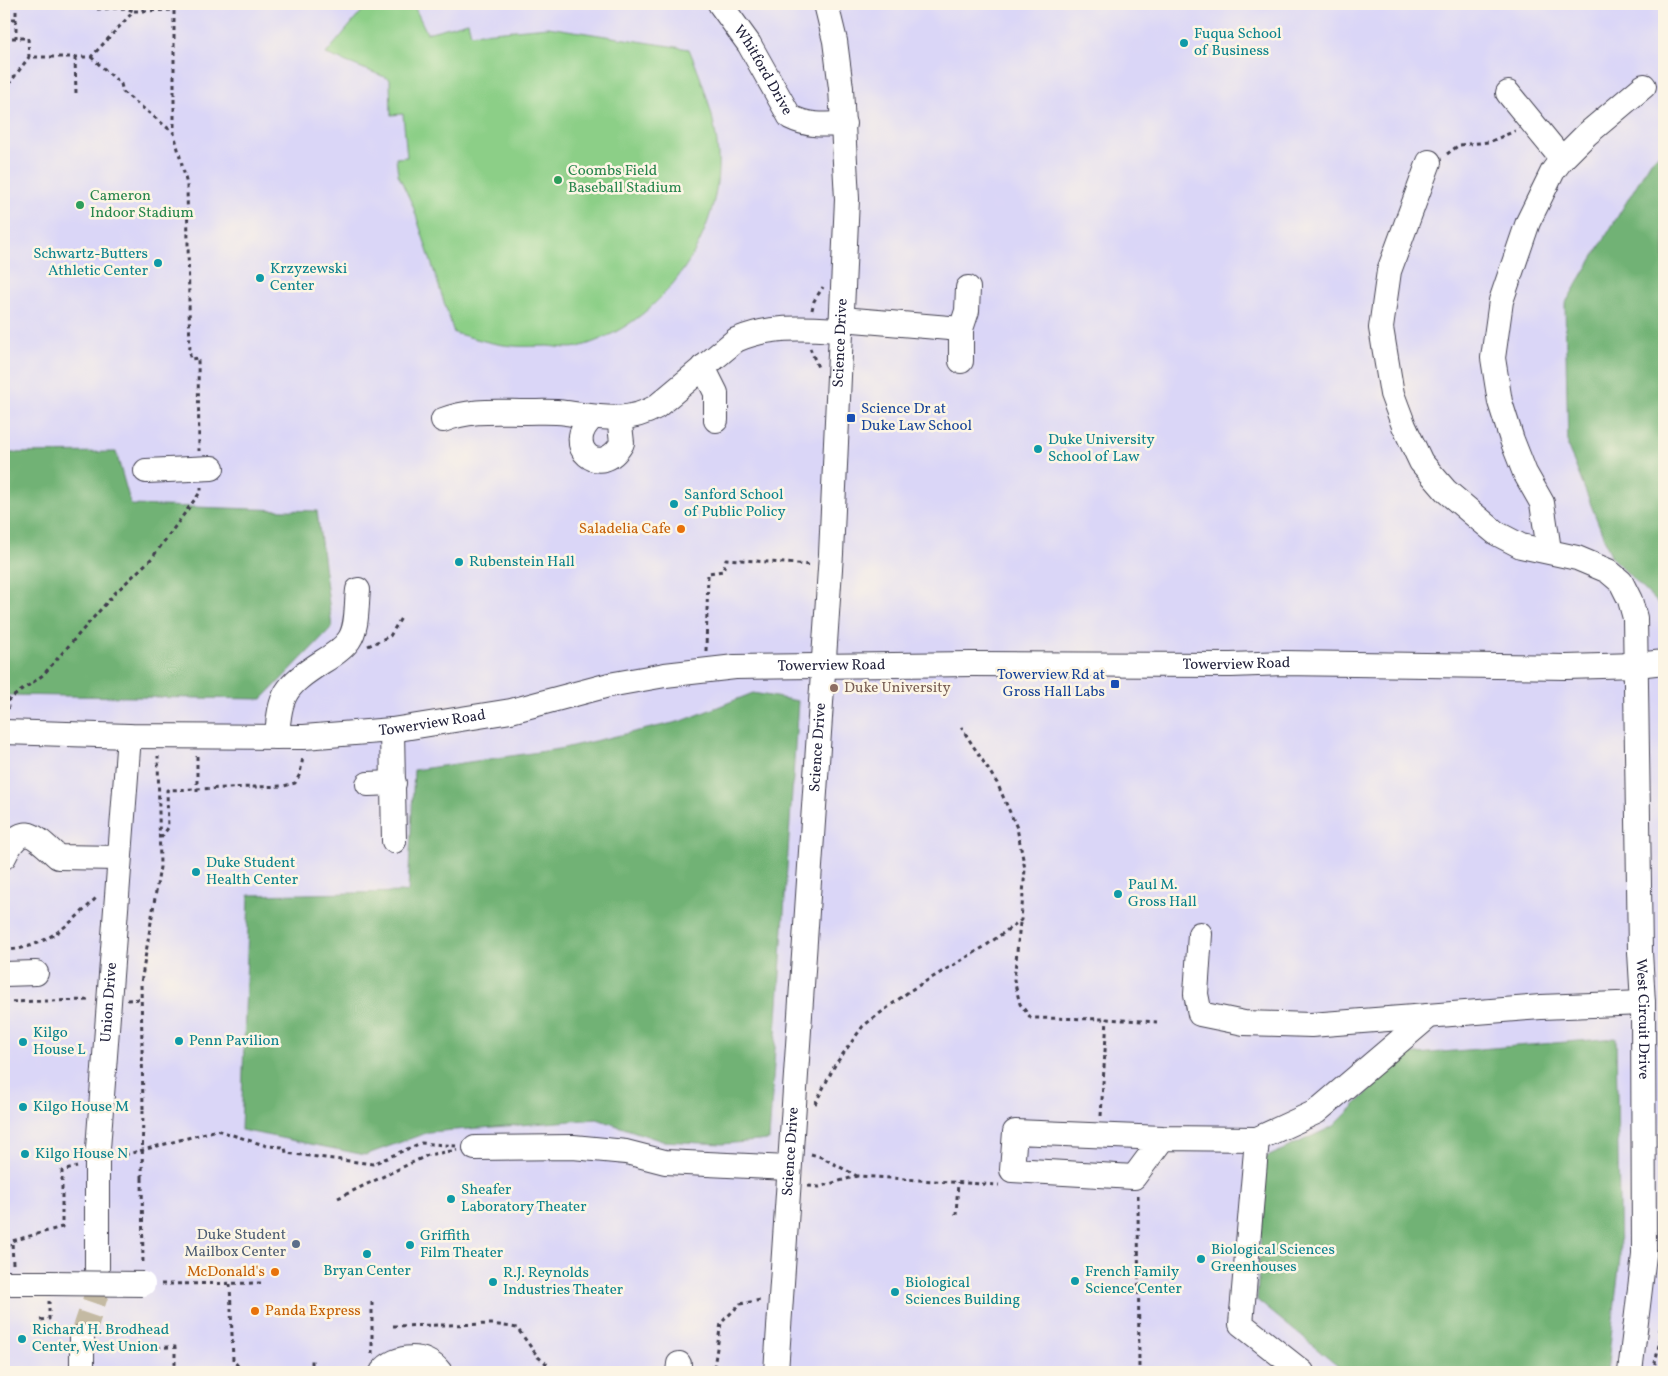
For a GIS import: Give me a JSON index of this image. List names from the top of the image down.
{
  "streets": {
    "street": [
      "Whitford Drive",
      "Science Drive",
      "Towerview Road",
      "Union Drive",
      "West Circuit Drive"
    ]
  },
  "crossings": [
    ["Whitford Drive", "Science Drive"],
    ["Science Drive", "Towerview Road"],
    ["Towerview Road", "Union Drive"],
    ["Towerview Road", "West Circuit Drive"]
  ],
  "places": {
    "other": [
      "Fuqua School of Business",
      "Coombs Field Baseball Stadium",
      "Cameron Indoor Stadium",
      "Schwartz-Butters Athletic Center",
      "Krzyzewski Center",
      "Duke University School of Law",
      "Sanford School of Public Policy",
      "Saladelia Cafe",
      "Rubenstein Hall",
      "Duke University",
      "Duke Student Health Center",
      "Paul M. Gross Hall",
      "Penn Pavilion",
      "Kilgo House L",
      "Kilgo House M",
      "Kilgo House N",
      "Sheafer Laboratory Theater",
      "Duke Student Mailbox Center",
      "Griffith Film Theater",
      "Bryan Center",
      "Biological Sciences Greenhouses",
      "McDonald's",
      "French Family Science Center",
      "R.J. Reynolds Industries Theater",
      "Biological Sciences Building",
      "Panda Express",
      "Richard H. Brodhead Center, West Union"
    ],
    "transit": ["Science Dr at Duke Law School", "Towerview Rd at Gross Hall Labs"]
  }
}
